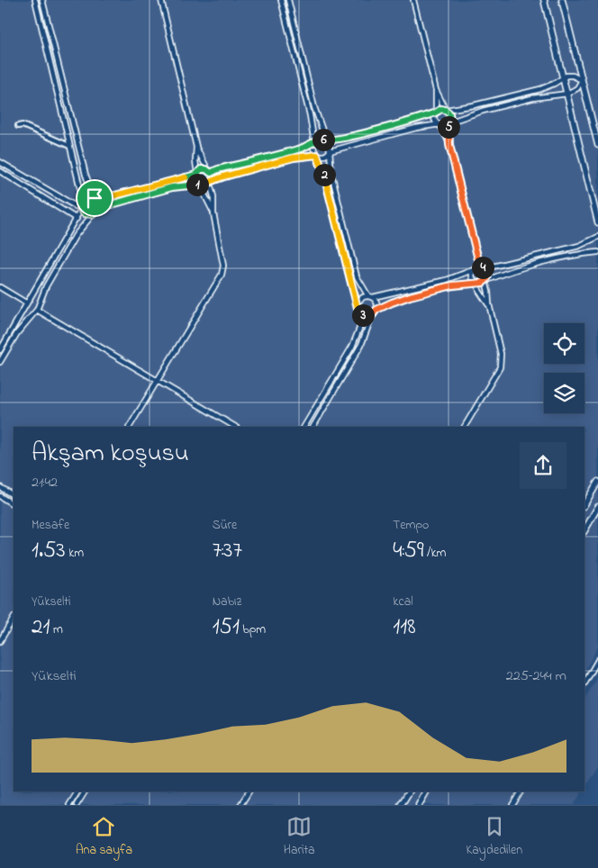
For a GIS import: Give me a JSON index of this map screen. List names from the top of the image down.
{
  "page": {
    "pins": [
      "5",
      "6",
      "2",
      "1",
      "4",
      "3"
    ],
    "heading": ["Akşam koşusu", "21:42"],
    "stats": [
      ["Mesafe", "1.53 km"],
      ["Süre", "7:37"],
      ["Tempo", "4:59 /km"],
      ["Yükselti", "21 m"],
      ["Nabız", "151 bpm"],
      ["kcal", "118"]
    ],
    "chart": ["Yükselti", "225–244 m"],
    "tabs": ["Ana sayfa", "Harita", "Kaydedilen"]
  }
}
